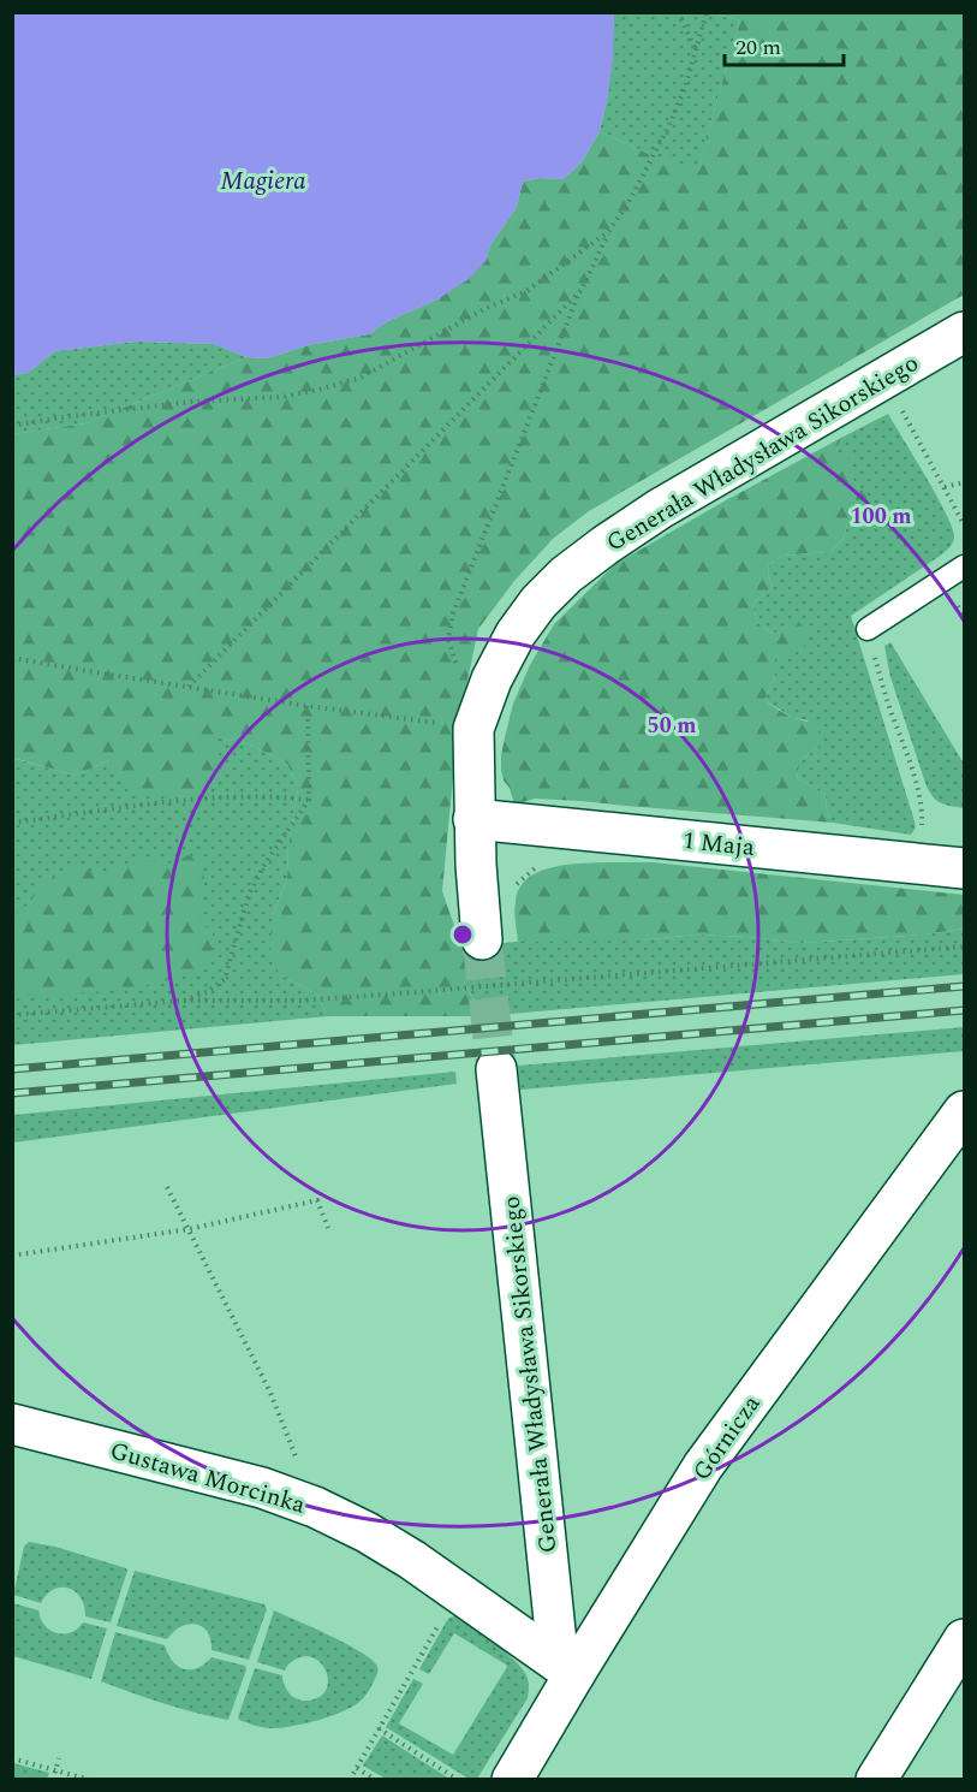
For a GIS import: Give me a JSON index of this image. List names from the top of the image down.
{
  "streets": {
    "street": [
      "Generała Władysława Sikorskiego",
      "1 Maja",
      "Górnicza",
      "Gustawa Morcinka"
    ]
  },
  "crossings": [
    ["Generała Władysława Sikorskiego", "1 Maja"],
    ["Generała Władysława Sikorskiego", "Górnicza"],
    ["Generała Władysława Sikorskiego", "Gustawa Morcinka"],
    ["Górnicza", "Gustawa Morcinka"]
  ],
  "water": ["Magiera"],
  "scale_bar": "20 m",
  "rings": ["100 m", "50 m"]
}
